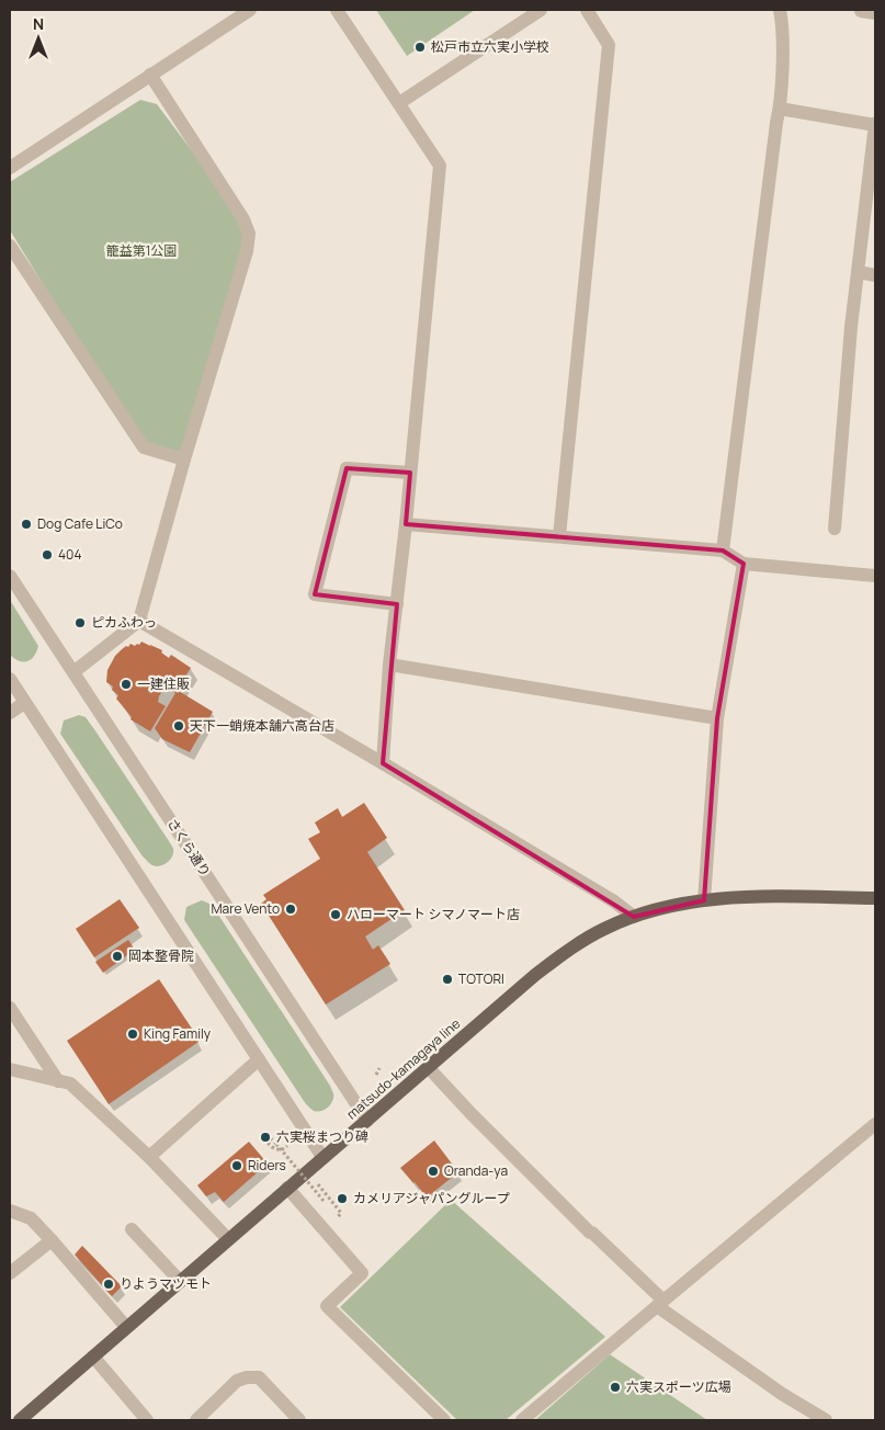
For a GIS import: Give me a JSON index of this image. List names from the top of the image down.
{
  "streets": {
    "main road": ["matsudo-kamagaya line"],
    "street": ["さくら通り"]
  },
  "crossings": [
    ["さくら通り", "matsudo-kamagaya line"]
  ],
  "parks": ["籠益第1公園"],
  "places": [
    "松戸市立六実小学校",
    "Dog Cafe LiCo",
    "404",
    "ピカふわっ",
    "一建住販",
    "天下一蛸焼本舗六高台店",
    "Mare Vento",
    "ハローマート シマノマート店",
    "岡本整骨院",
    "TOTORI",
    "King Family",
    "六実桜まつり碑",
    "Riders",
    "Oranda-ya",
    "カメリアジャパングループ",
    "りようマツモト",
    "六実スポーツ広場"
  ],
  "north": "top"
}
